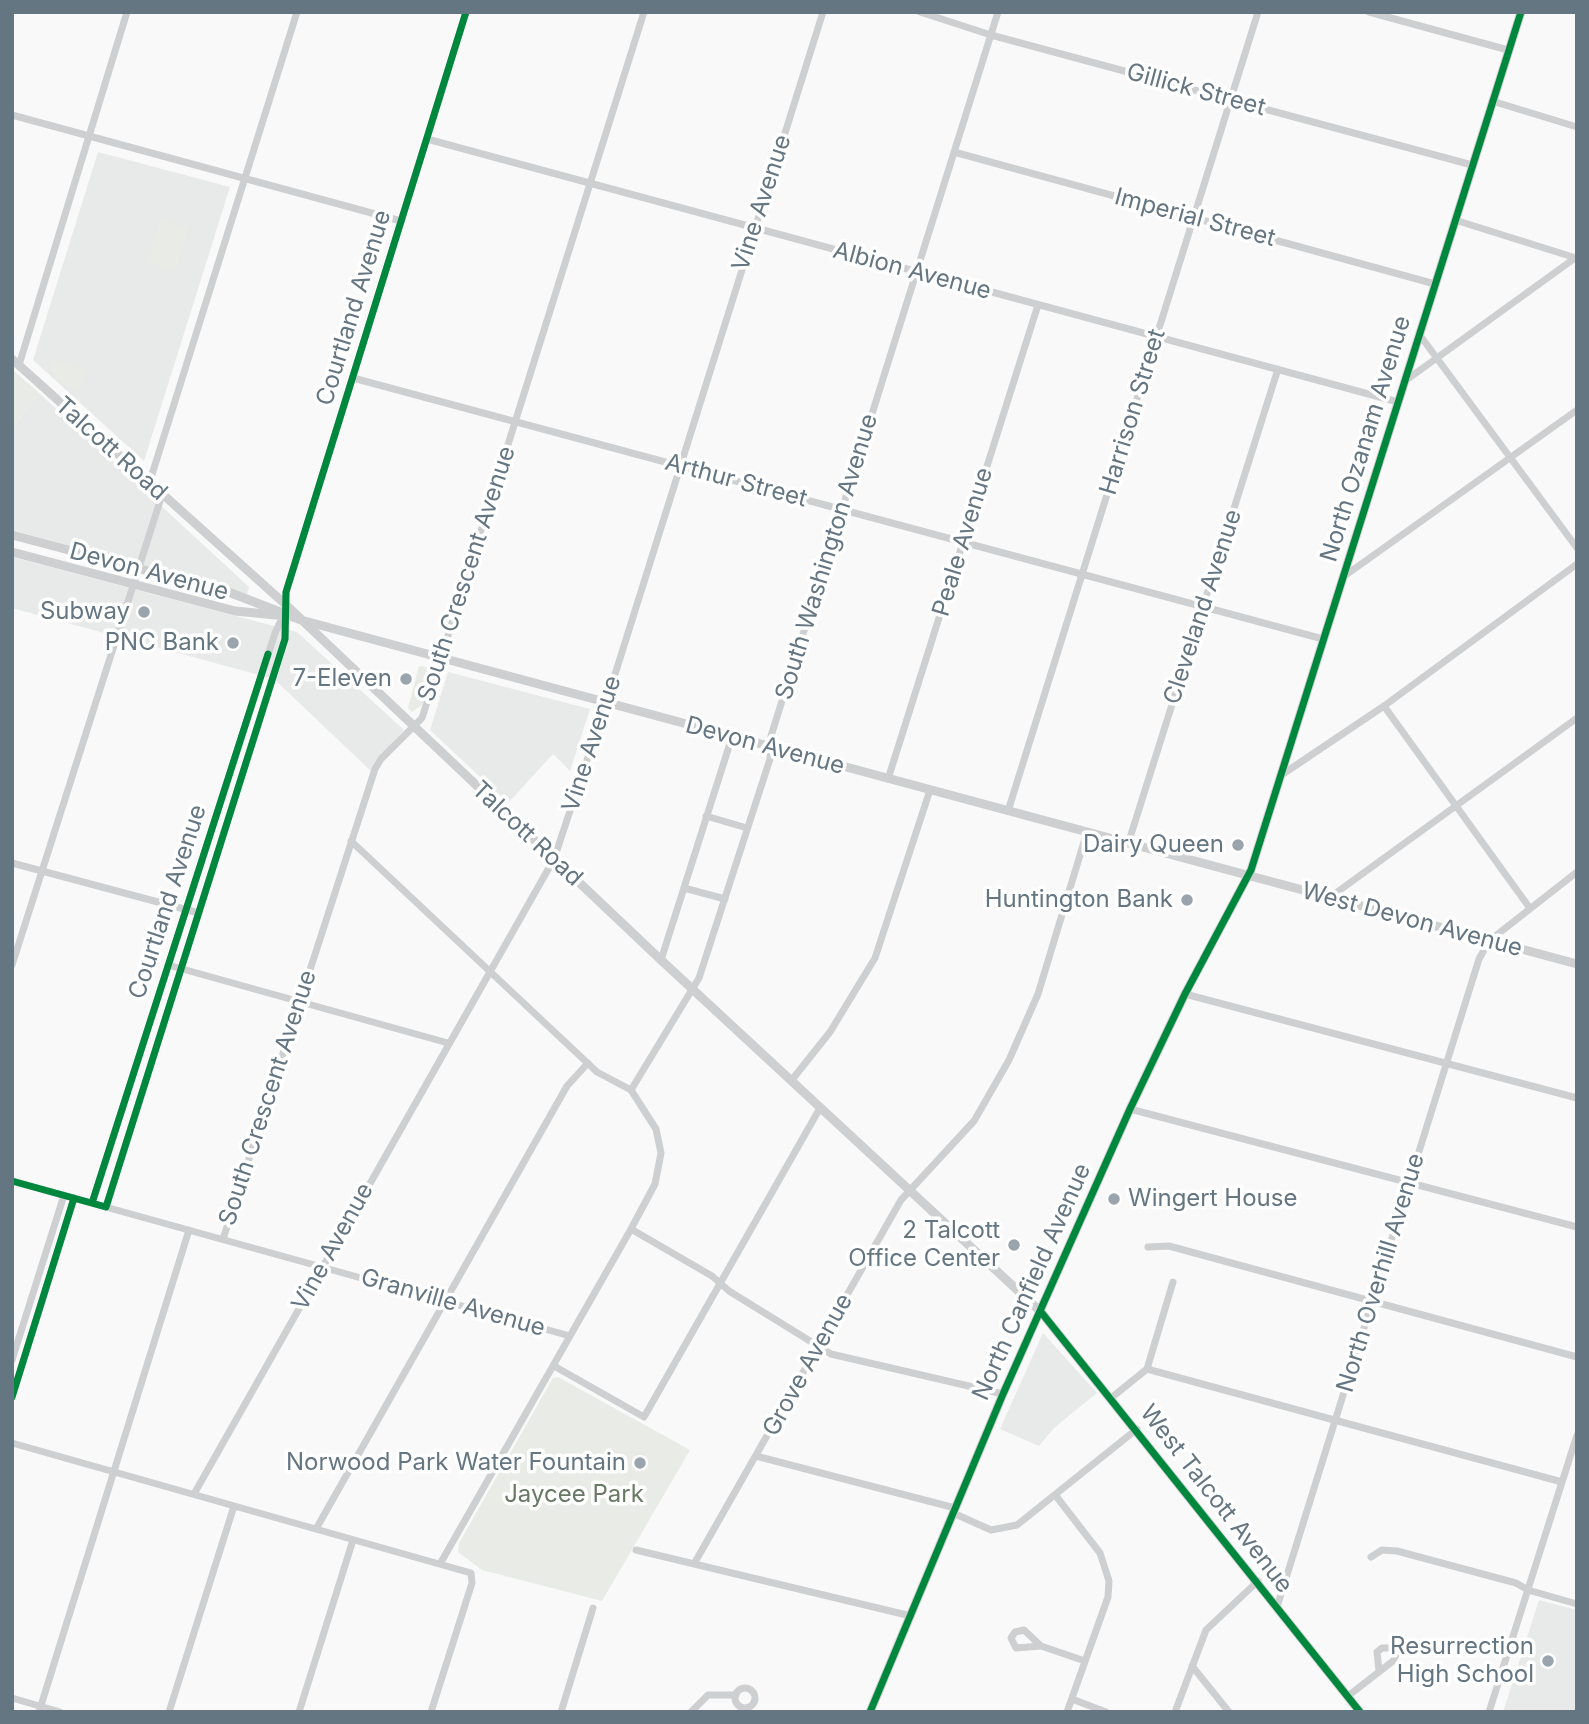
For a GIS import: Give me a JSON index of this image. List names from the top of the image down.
{
  "streets": {
    "street": [
      "Gillick Street",
      "Vine Avenue",
      "Imperial Street",
      "Albion Avenue",
      "Courtland Avenue",
      "Harrison Street",
      "North Ozanam Avenue",
      "Talcott Road",
      "Arthur Street",
      "Peale Avenue",
      "South Washington Avenue",
      "Devon Avenue",
      "South Crescent Avenue",
      "Cleveland Avenue",
      "West Devon Avenue",
      "North Overhill Avenue",
      "North Canfield Avenue",
      "Granville Avenue",
      "Grove Avenue",
      "West Talcott Avenue"
    ]
  },
  "crossings": [
    ["Gillick Street", "Harrison Street"],
    ["Gillick Street", "North Ozanam Avenue"],
    ["Gillick Street", "South Washington Avenue"],
    ["Vine Avenue", "Albion Avenue"],
    ["Vine Avenue", "Talcott Road"],
    ["Vine Avenue", "Arthur Street"],
    ["Vine Avenue", "Devon Avenue"],
    ["Vine Avenue", "Granville Avenue"],
    ["Imperial Street", "Harrison Street"],
    ["Imperial Street", "North Ozanam Avenue"],
    ["Imperial Street", "South Washington Avenue"],
    ["Albion Avenue", "Courtland Avenue"],
    ["Albion Avenue", "Harrison Street"],
    ["Albion Avenue", "North Ozanam Avenue"],
    ["Albion Avenue", "Peale Avenue"],
    ["Albion Avenue", "South Washington Avenue"],
    ["Albion Avenue", "South Crescent Avenue"],
    ["Albion Avenue", "Cleveland Avenue"],
    ["Courtland Avenue", "Talcott Road"],
    ["Courtland Avenue", "Arthur Street"],
    ["Courtland Avenue", "Devon Avenue"],
    ["Courtland Avenue", "Granville Avenue"],
    ["Harrison Street", "Arthur Street"],
    ["Harrison Street", "Devon Avenue"],
    ["North Ozanam Avenue", "Arthur Street"],
    ["North Ozanam Avenue", "Devon Avenue"],
    ["North Ozanam Avenue", "West Devon Avenue"],
    ["North Ozanam Avenue", "North Canfield Avenue"],
    ["Talcott Road", "South Washington Avenue"],
    ["Talcott Road", "Devon Avenue"],
    ["Talcott Road", "South Crescent Avenue"],
    ["Talcott Road", "North Canfield Avenue"],
    ["Talcott Road", "Grove Avenue"],
    ["Talcott Road", "West Talcott Avenue"],
    ["Arthur Street", "Peale Avenue"],
    ["Arthur Street", "South Washington Avenue"],
    ["Arthur Street", "South Crescent Avenue"],
    ["Arthur Street", "Cleveland Avenue"],
    ["Peale Avenue", "Devon Avenue"],
    ["South Washington Avenue", "Devon Avenue"],
    ["Devon Avenue", "South Crescent Avenue"],
    ["Devon Avenue", "Cleveland Avenue"],
    ["Devon Avenue", "West Devon Avenue"],
    ["Devon Avenue", "North Canfield Avenue"],
    ["Devon Avenue", "Grove Avenue"],
    ["South Crescent Avenue", "Granville Avenue"],
    ["West Devon Avenue", "North Overhill Avenue"],
    ["West Devon Avenue", "North Canfield Avenue"],
    ["North Overhill Avenue", "West Talcott Avenue"],
    ["North Canfield Avenue", "West Talcott Avenue"]
  ],
  "parks": ["Jaycee Park"],
  "places": [
    "Subway",
    "PNC Bank",
    "7-Eleven",
    "Dairy Queen",
    "Huntington Bank",
    "Wingert House",
    "2 Talcott Office Center",
    "Norwood Park Water Fountain",
    "Resurrection High School"
  ]
}
